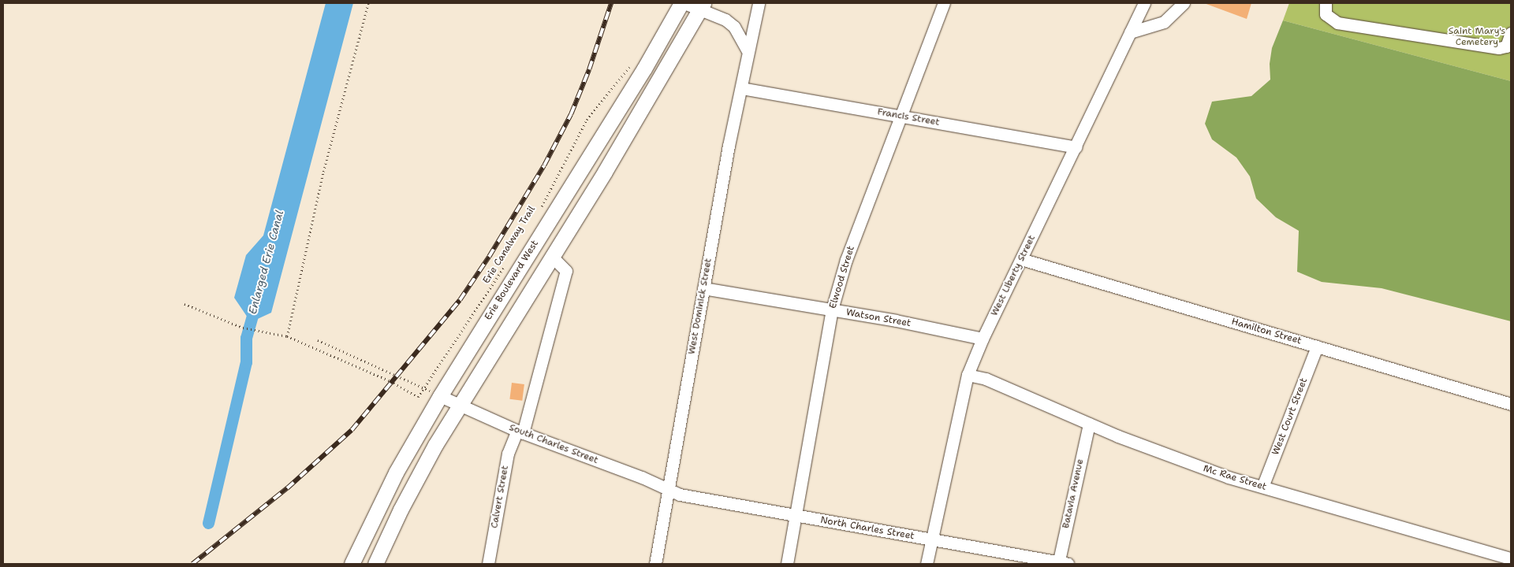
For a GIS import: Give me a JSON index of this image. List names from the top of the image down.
{
  "streets": {
    "main road": ["Erie Boulevard West"],
    "street": [
      "Francis Street",
      "West Liberty Street",
      "Elwood Street",
      "West Dominick Street",
      "Watson Street",
      "Hamilton Street",
      "West Court Street",
      "South Charles Street",
      "Mc Rae Street",
      "Batavia Avenue",
      "Calvert Street",
      "North Charles Street"
    ],
    "path": ["Erie Canalway Trail"]
  },
  "crossings": [
    ["Francis Street", "West Liberty Street"],
    ["Francis Street", "Elwood Street"],
    ["Francis Street", "West Dominick Street"],
    ["West Liberty Street", "Watson Street"],
    ["West Liberty Street", "Hamilton Street"],
    ["West Liberty Street", "Mc Rae Street"],
    ["West Liberty Street", "North Charles Street"],
    ["Elwood Street", "Watson Street"],
    ["Elwood Street", "North Charles Street"],
    ["Erie Boulevard West", "South Charles Street"],
    ["West Dominick Street", "Watson Street"],
    ["West Dominick Street", "South Charles Street"],
    ["West Dominick Street", "North Charles Street"],
    ["Hamilton Street", "West Court Street"],
    ["West Court Street", "Mc Rae Street"],
    ["South Charles Street", "Calvert Street"],
    ["South Charles Street", "North Charles Street"],
    ["Mc Rae Street", "Batavia Avenue"],
    ["Batavia Avenue", "North Charles Street"]
  ],
  "water": ["Enlarged Erie Canal"],
  "parks": ["Saint Mary's Cemetery"]
}
